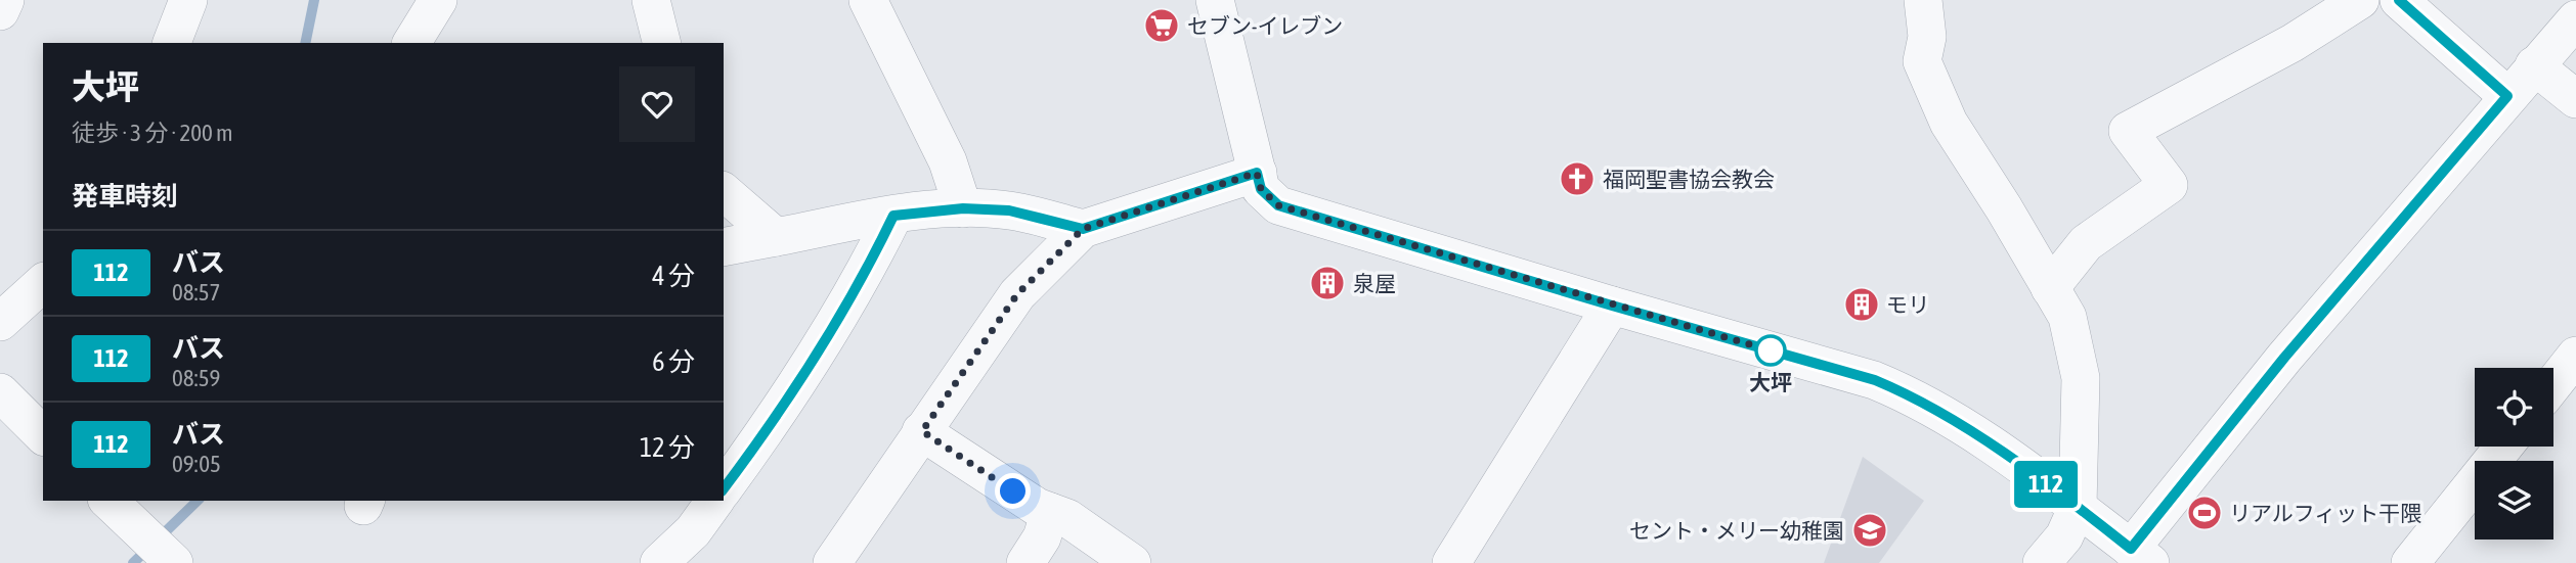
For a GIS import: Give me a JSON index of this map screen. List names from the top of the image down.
{
  "places": {
    "supermarket": ["セブン-イレブン"],
    "church": ["福岡聖書協会教会"],
    "building": ["泉屋", "モリ"],
    "other": ["大坪"],
    "sports": ["リアルフィット干隈"],
    "school or university": ["セント・メリー幼稚園"]
  },
  "lines": ["bus line 112"],
  "page": {
    "on_map": "112",
    "heading": [
      ["大坪", "徒歩 · 3 分 · 200 m"],
      "発車時刻"
    ],
    "list": [
      {
        "mark": "112",
        "name": "バス",
        "note": "08:57",
        "value": "4 分"
      },
      {
        "mark": "112",
        "name": "バス",
        "note": "08:59",
        "value": "6 分"
      },
      {
        "mark": "112",
        "name": "バス",
        "note": "09:05",
        "value": "12 分"
      }
    ]
  }
}
